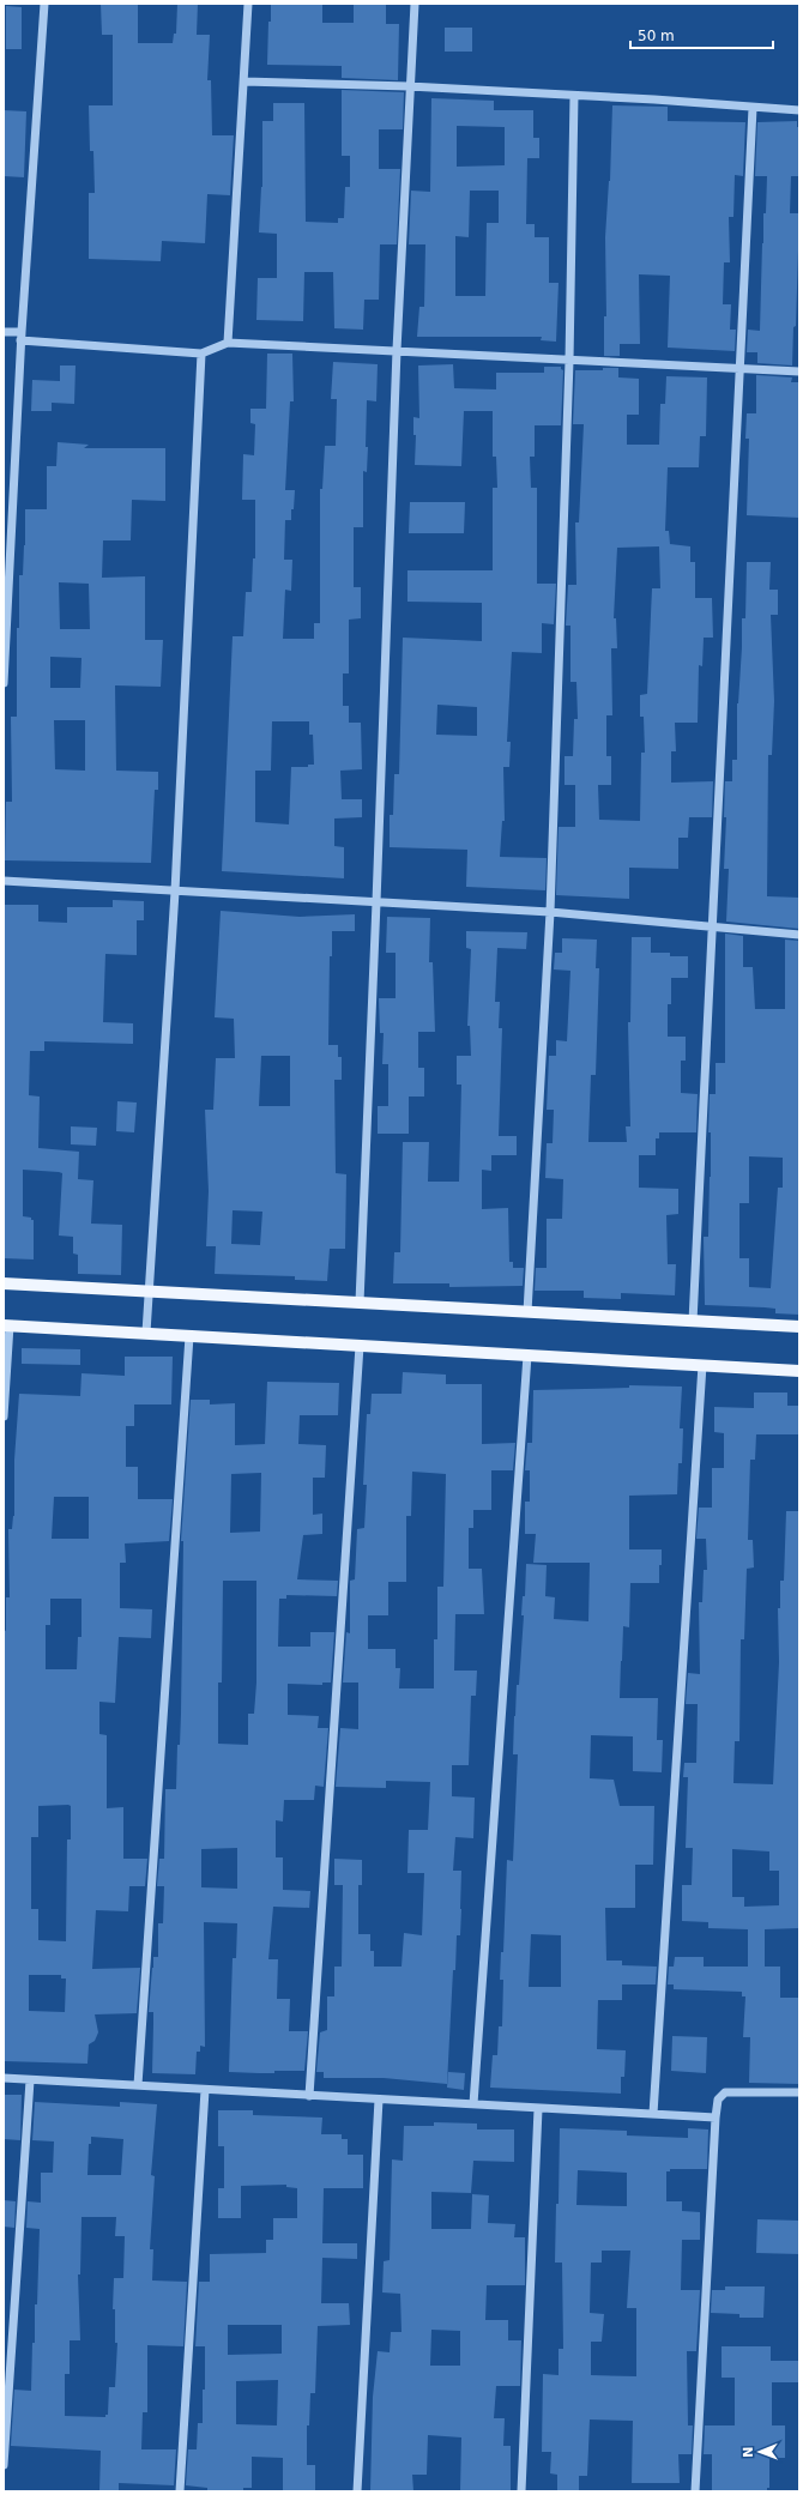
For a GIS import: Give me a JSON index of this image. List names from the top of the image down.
{
  "scale_bar": "50 m",
  "north": "left"
}
